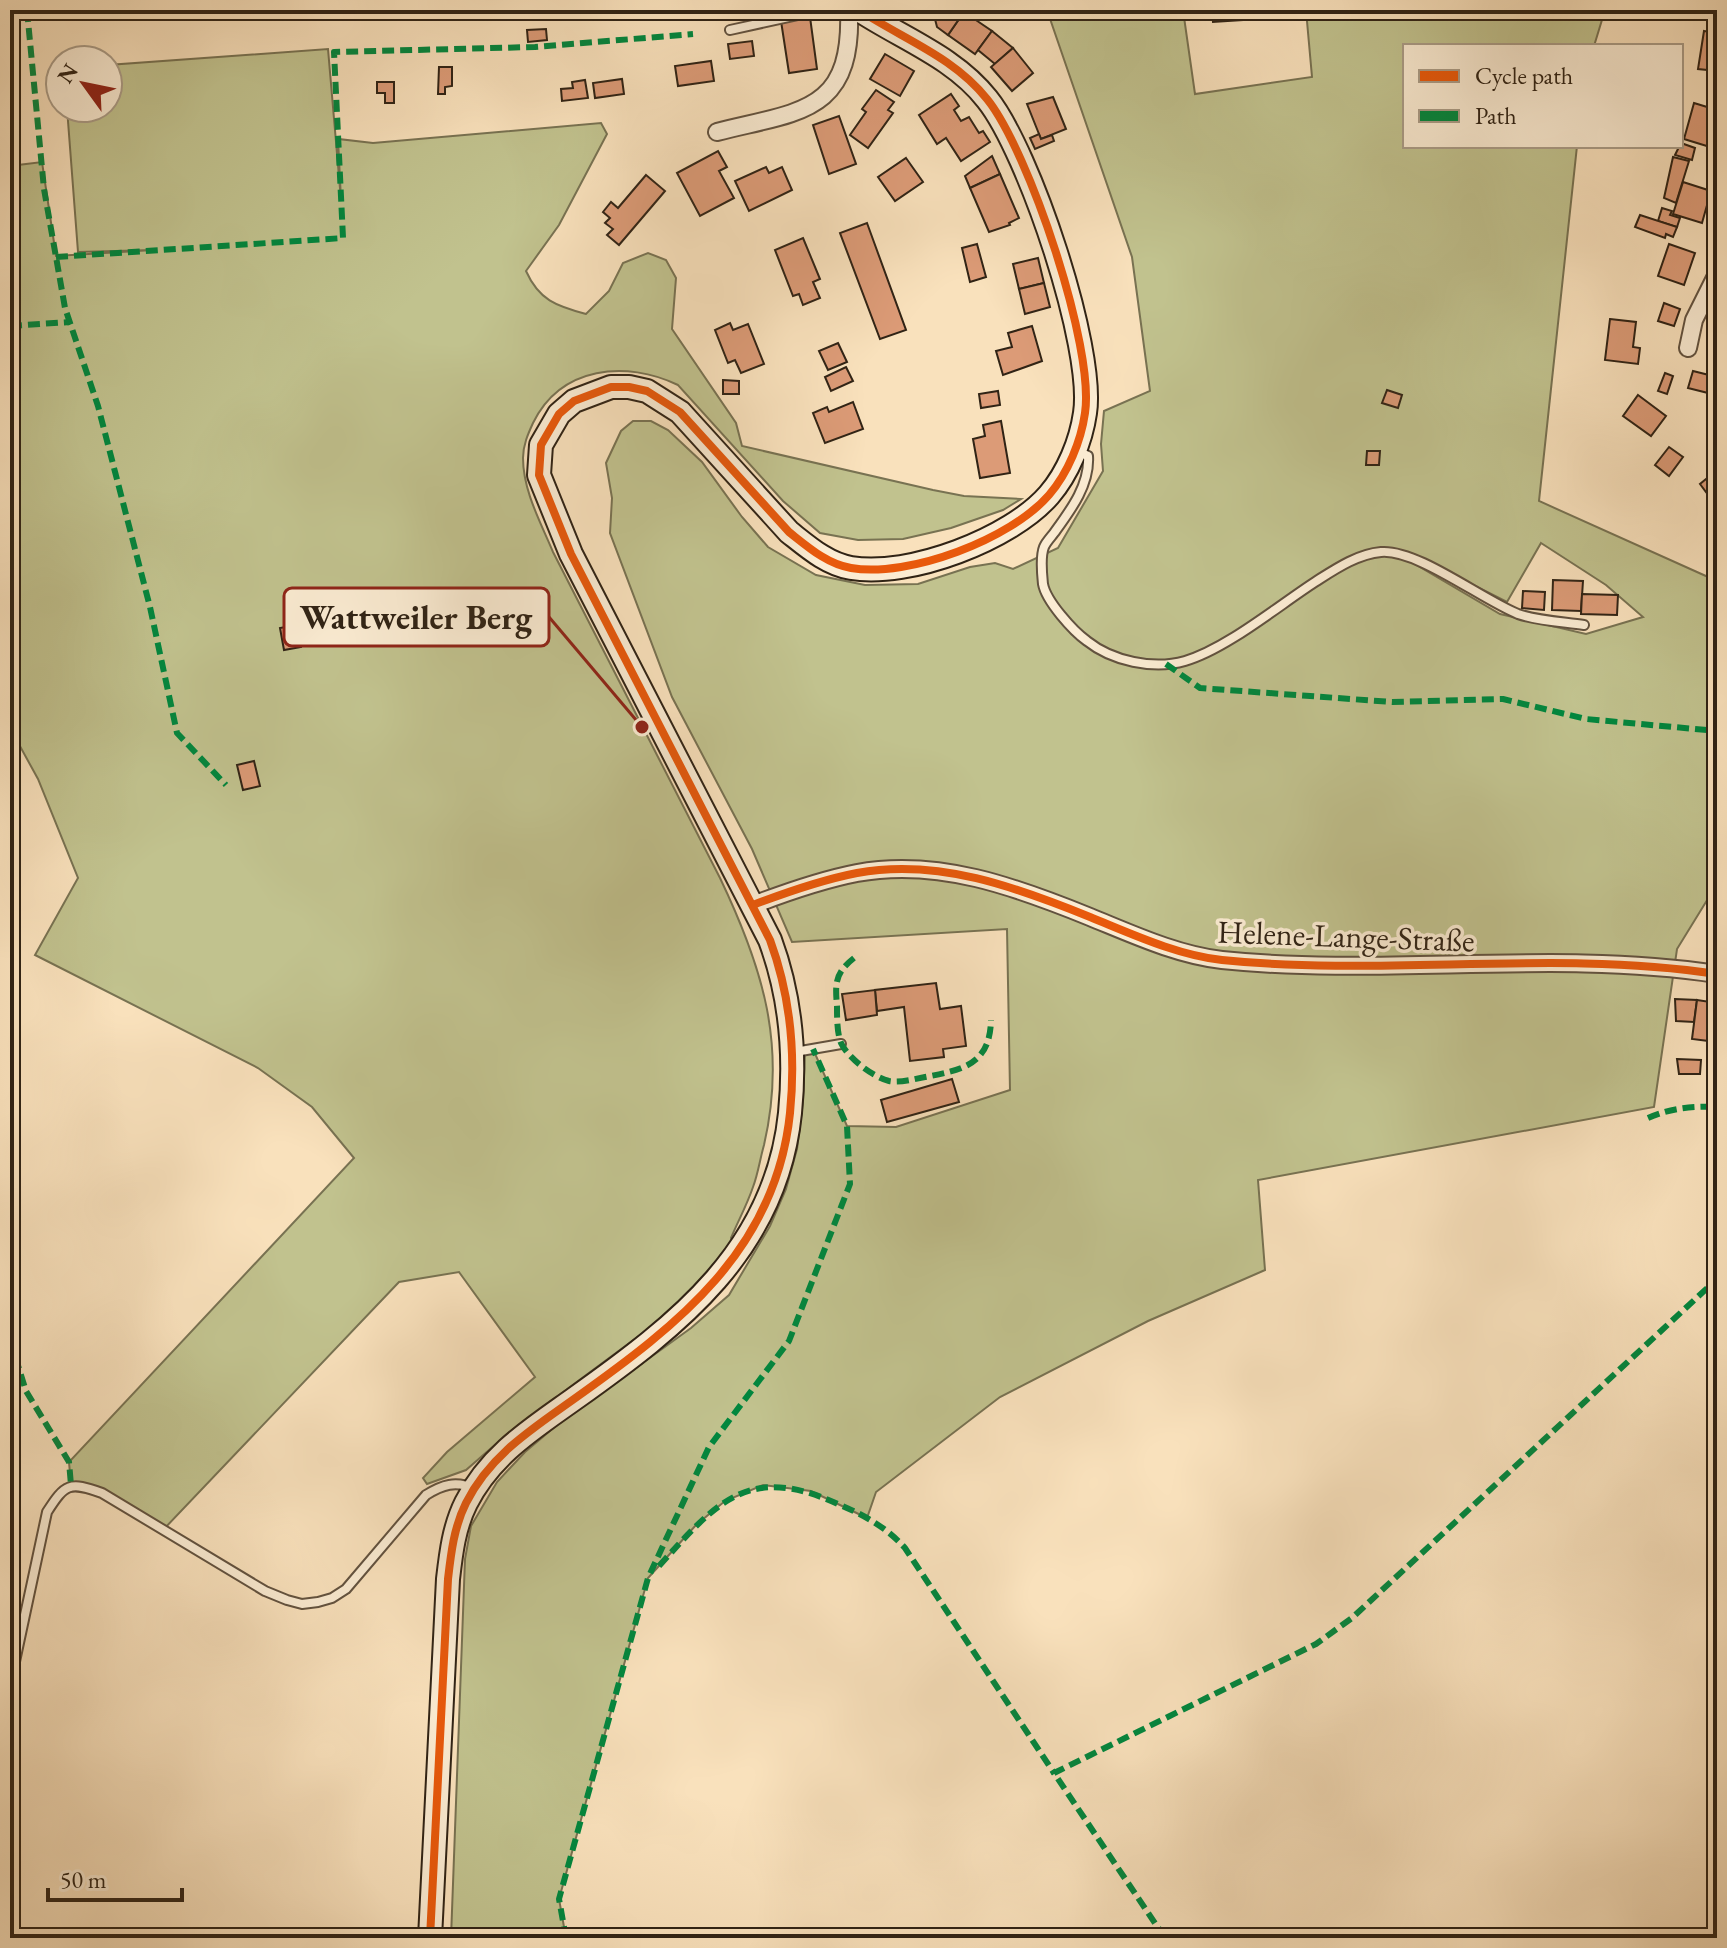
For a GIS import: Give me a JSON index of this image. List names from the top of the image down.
{
  "streets": {
    "street": ["Helene-Lange-Straße"]
  },
  "places": ["Wattweiler Berg"],
  "legend": ["Cycle path", "Path"],
  "scale_bar": "50 m",
  "north": "top left"
}
